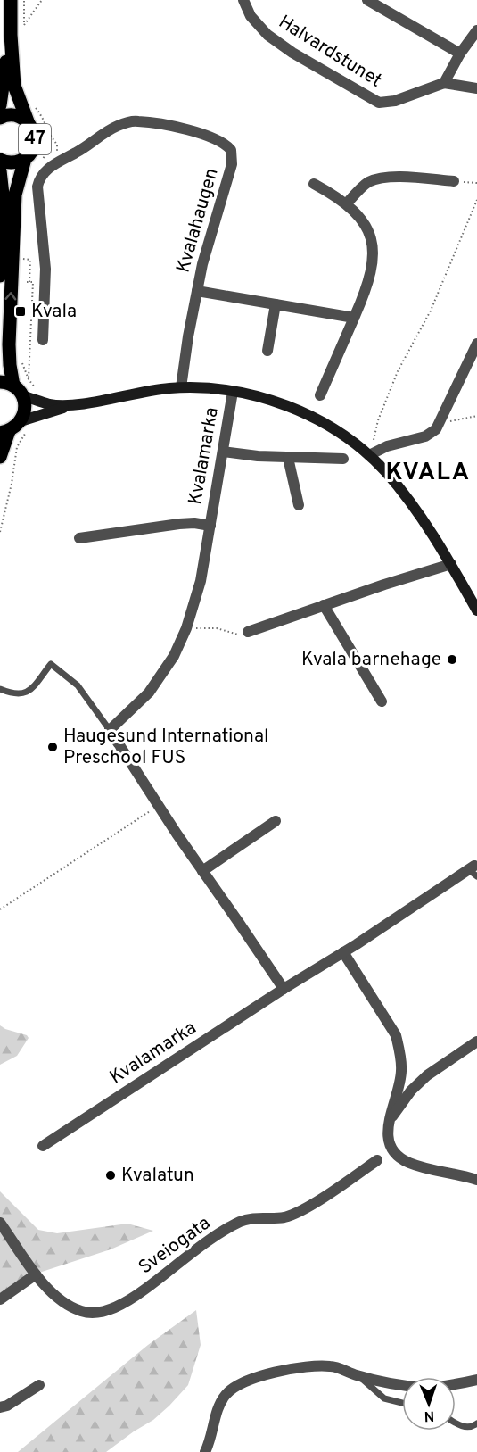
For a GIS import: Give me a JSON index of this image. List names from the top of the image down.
{
  "streets": {
    "main road": ["47"],
    "street": [
      "Halvardstunet",
      "Kvalahaugen",
      "Kvalamarka",
      "Sveiogata"
    ]
  },
  "districts": ["KVALA"],
  "places": {
    "transit": ["Kvala"],
    "other": ["Kvala barnehage", "Haugesund International Preschool FUS", "Kvalatun"]
  },
  "north": "bottom"
}
